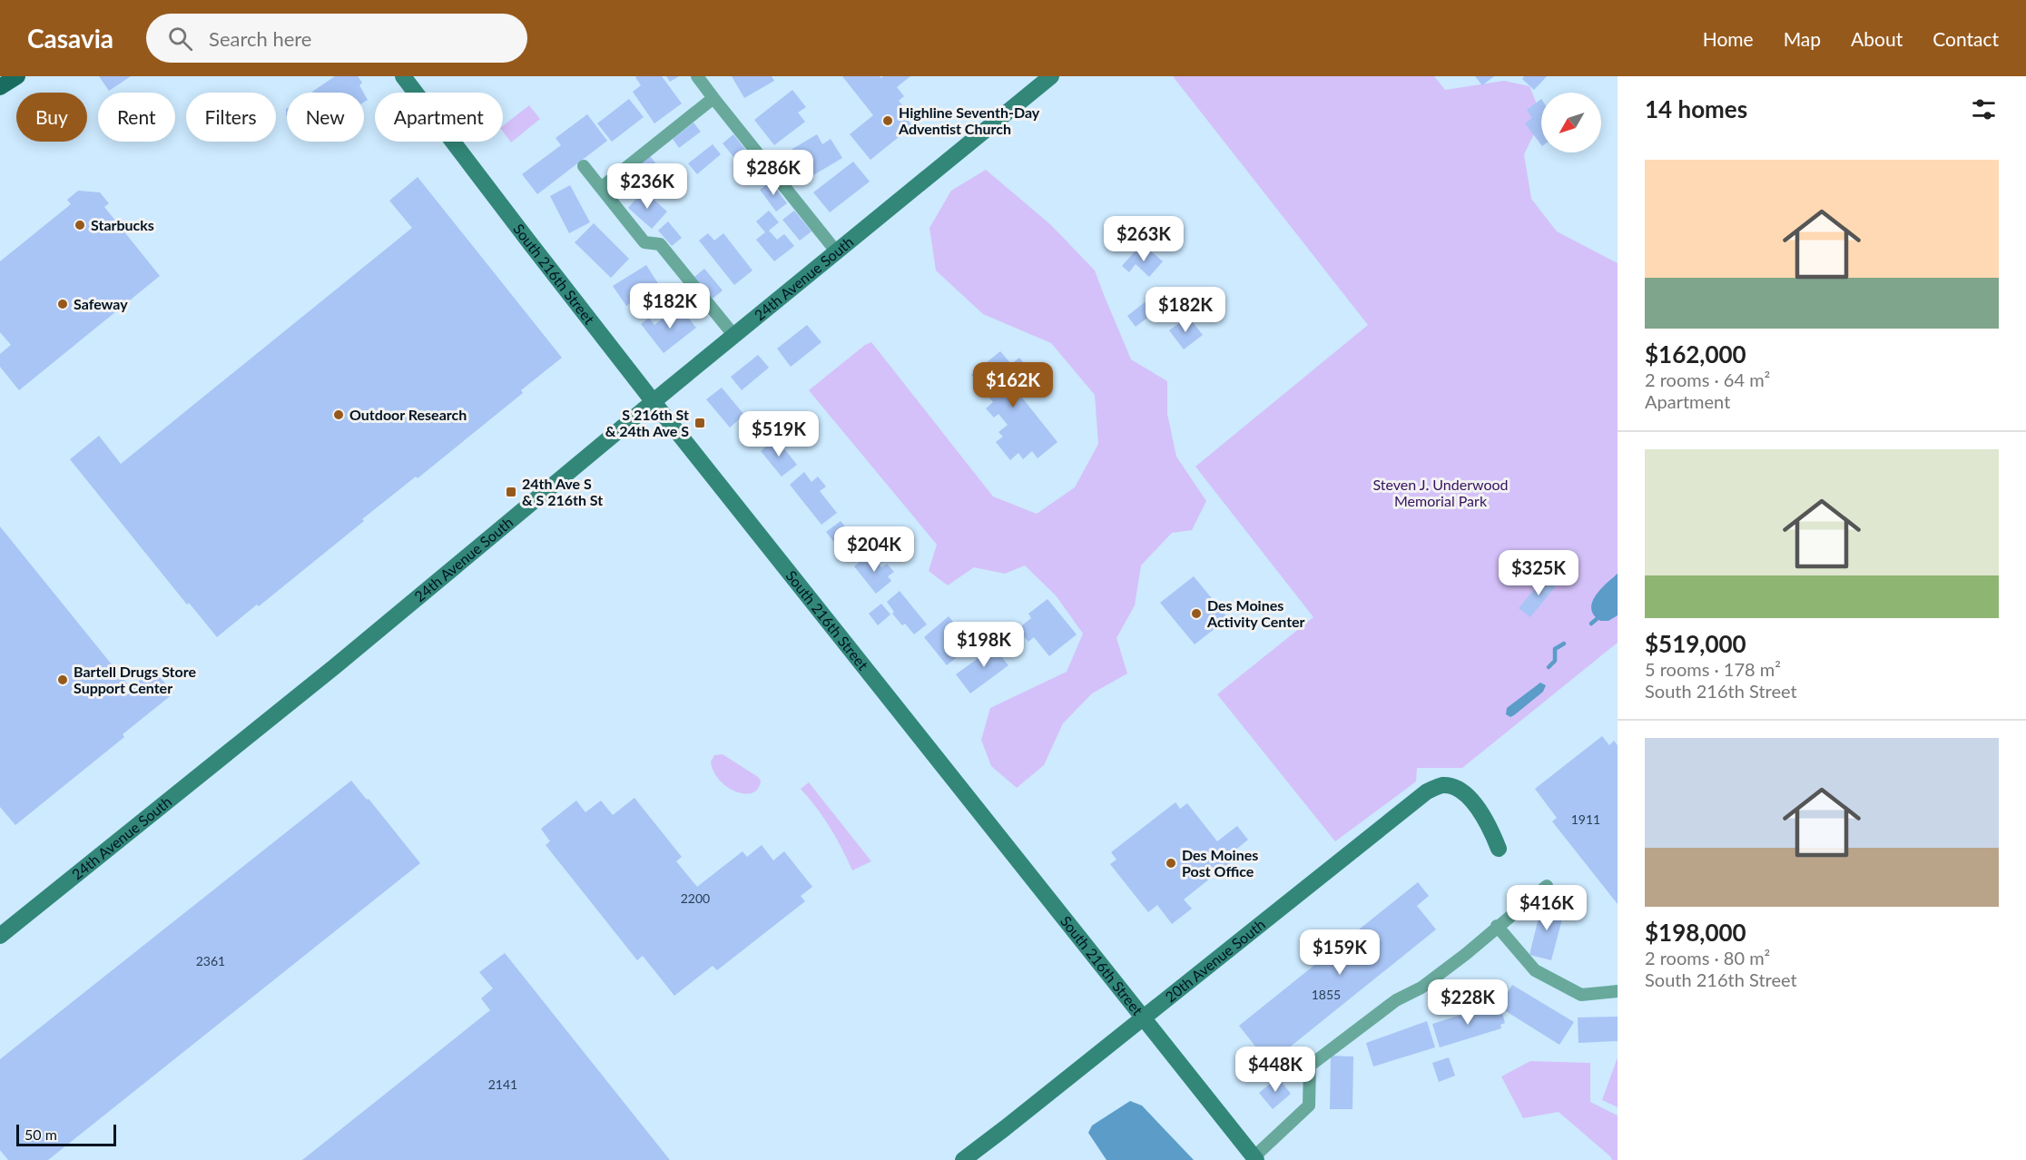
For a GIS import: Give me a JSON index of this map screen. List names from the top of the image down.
{
  "streets": {
    "street": ["South 216th Street", "24th Avenue South", "20th Avenue South"]
  },
  "crossings": [
    ["South 216th Street", "24th Avenue South"],
    ["South 216th Street", "20th Avenue South"]
  ],
  "parks": ["Steven J. Underwood Memorial Park"],
  "places": {
    "other": [
      "Highline Seventh-Day Adventist Church",
      "Starbucks",
      "Safeway",
      "Outdoor Research",
      "Des Moines Activity Center",
      "Bartell Drugs Store Support Center",
      "Des Moines Post Office"
    ],
    "transit": ["S 216th St & 24th Ave S", "24th Ave S & S 216th St"]
  },
  "house_numbers": [
    "1911",
    "2200",
    "2361",
    "1855",
    "2141"
  ],
  "scale_bar": "50 m",
  "north": "bottom left",
  "page": {
    "header": "Casavia",
    "search": "Search here",
    "nav": [
      "Home",
      "Map",
      "About",
      "Contact"
    ],
    "heading": "14 homes",
    "chip": [
      "Buy",
      "Rent",
      "Filters",
      "New",
      "Apartment"
    ],
    "list": [
      {
        "name": "$162,000",
        "note": "2 rooms · 64 m² · Apartment"
      },
      {
        "name": "$519,000",
        "note": "5 rooms · 178 m² · South 216th Street"
      },
      {
        "name": "$198,000",
        "note": "2 rooms · 80 m² · South 216th Street"
      }
    ],
    "price": [
      "$286K",
      "$236K",
      "$263K",
      "$182K",
      "$182K",
      "$162K",
      "$519K",
      "$204K",
      "$325K",
      "$198K",
      "$416K",
      "$159K",
      "$228K",
      "$448K"
    ],
    "scale": "50 m"
  }
}
